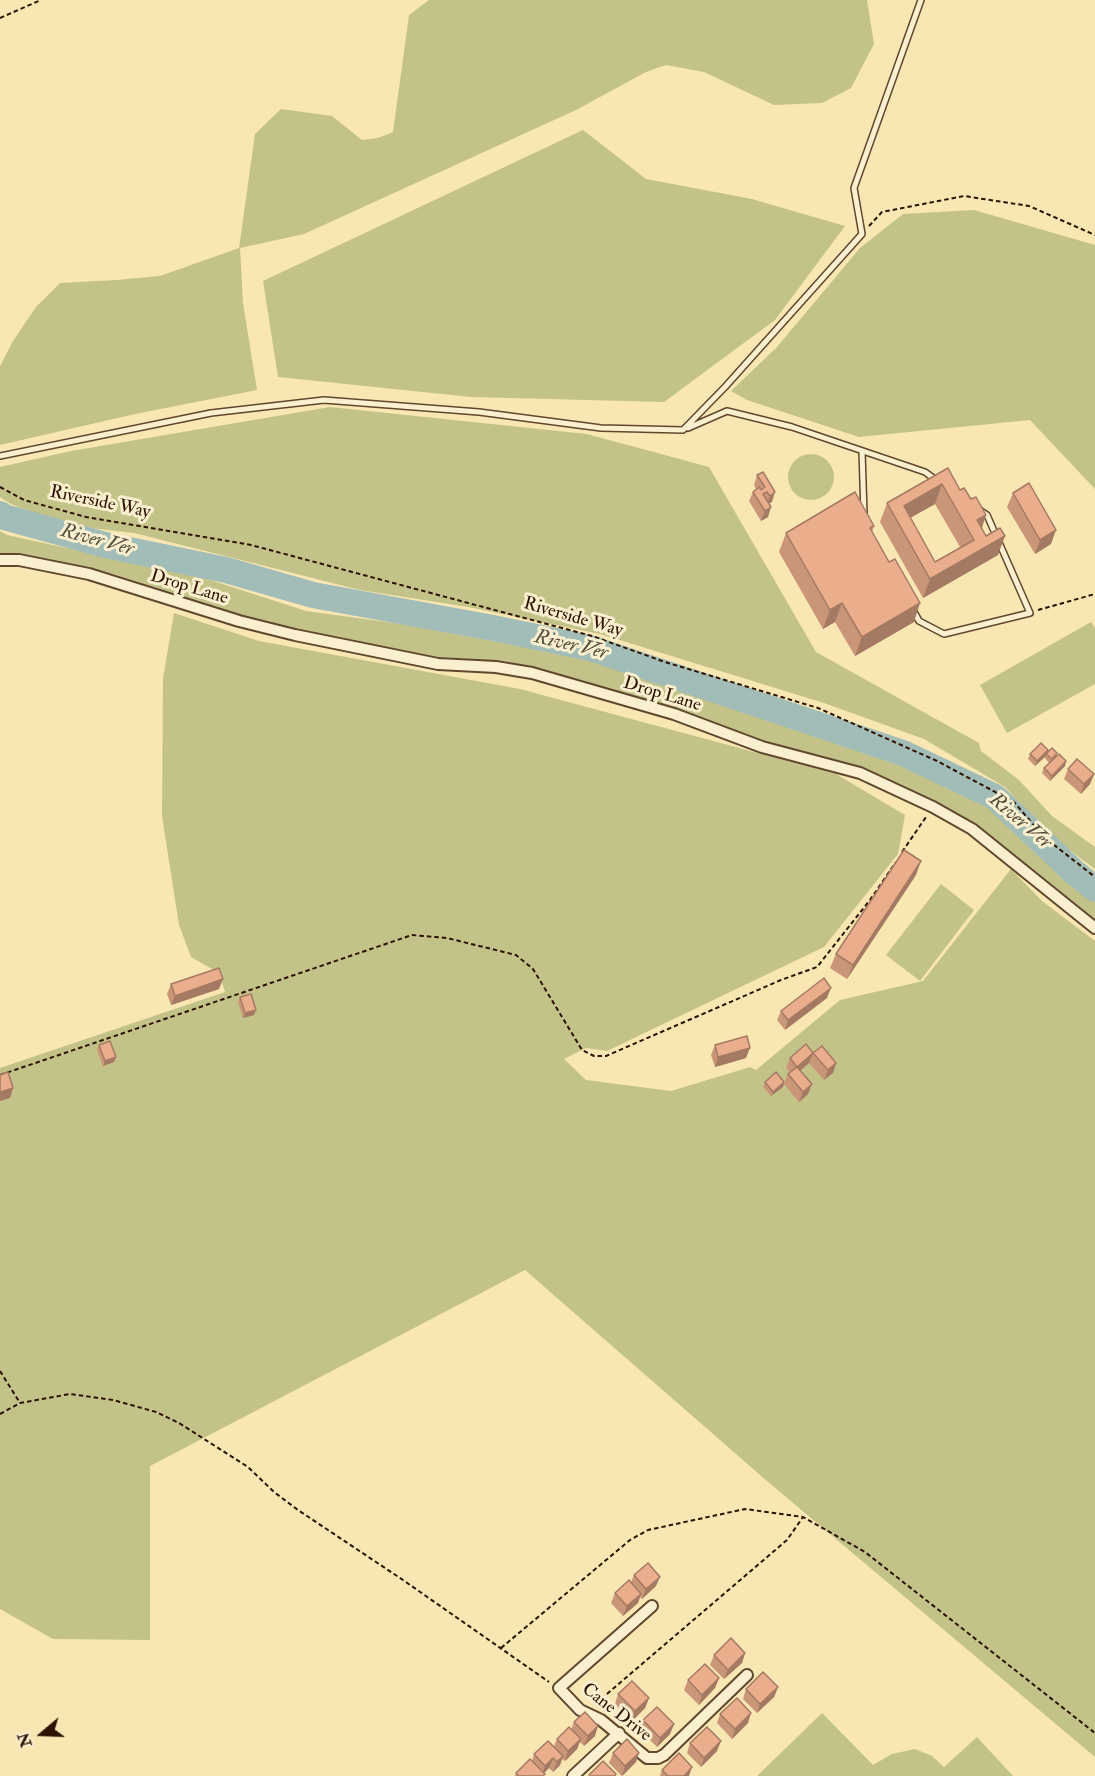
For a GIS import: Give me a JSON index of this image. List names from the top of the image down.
{
  "streets": {
    "street": ["Drop Lane", "Cane Drive"],
    "path": ["Riverside Way"]
  },
  "water": ["River Ver"],
  "north": "left"
}
